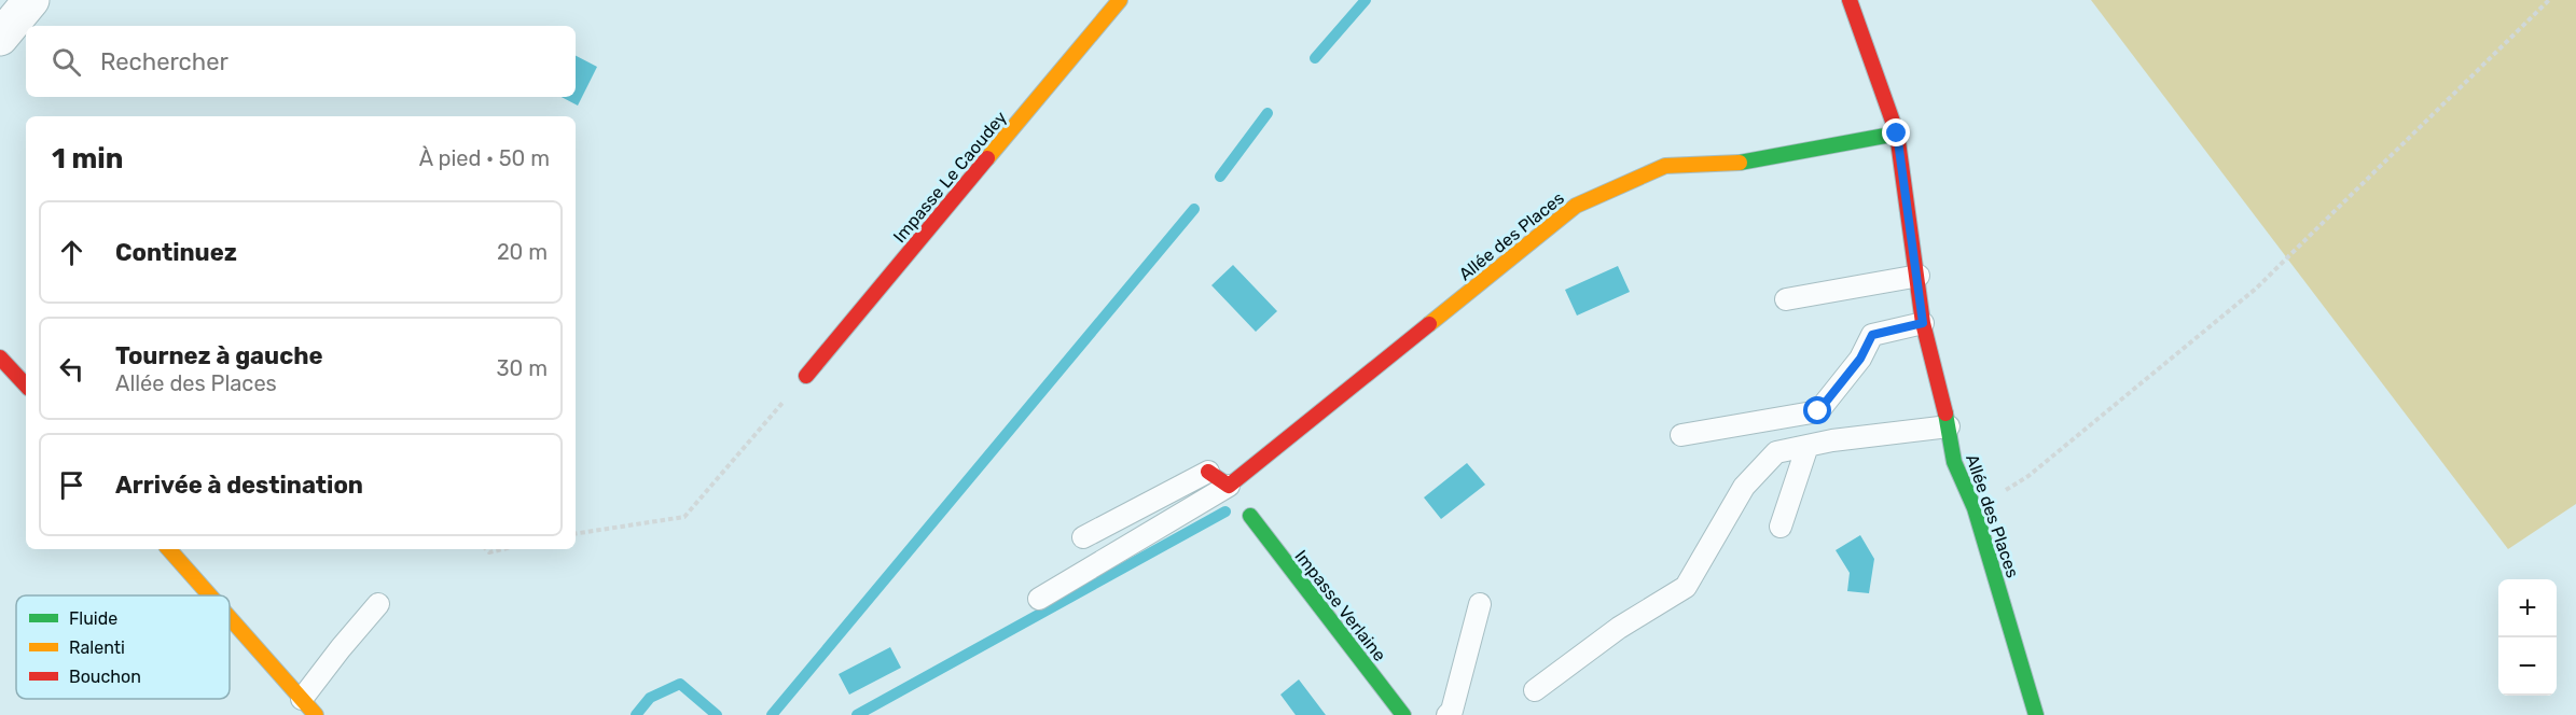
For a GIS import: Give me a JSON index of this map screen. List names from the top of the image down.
{
  "streets": {
    "street": ["Impasse Le Caoudey", "Allée des Places", "Impasse Verlaine"]
  },
  "legend": ["Fluide", "Ralenti", "Bouchon"],
  "page": {
    "search": "Rechercher",
    "heading": ["1 min", "À pied · 50 m"],
    "list": [
      ["Continuez", "20 m"],
      ["Tournez à gauche", "Allée des Places", "30 m"],
      "Arrivée à destination"
    ],
    "map_buttons": ["+", "−"]
  }
}
